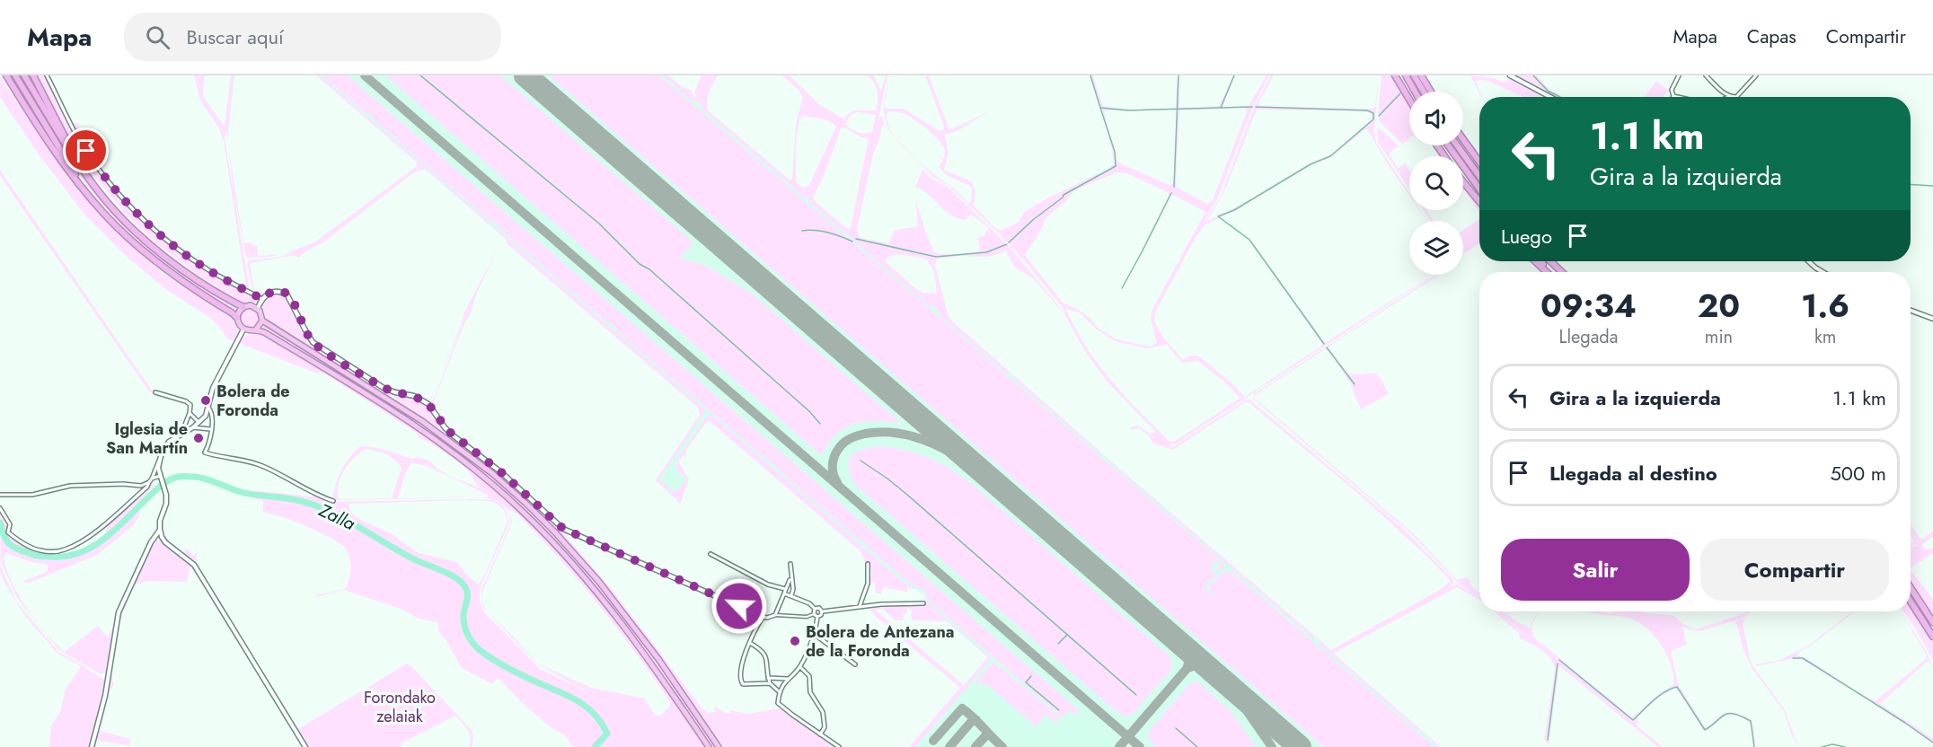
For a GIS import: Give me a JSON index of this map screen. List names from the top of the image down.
{
  "water": ["Zalla"],
  "parks": ["Forondako zelaiak"],
  "places": ["Bolera de Foronda", "Iglesia de San Martín", "Bolera de Antezana de la Foronda"],
  "page": {
    "header": "Mapa",
    "search": "Buscar aquí",
    "nav": ["Mapa", "Capas", "Compartir"],
    "turn": ["1.1 km", "Gira a la izquierda"],
    "then": "Luego",
    "eta": [
      "09:34",
      "Llegada",
      "20",
      "min",
      "1.6",
      "km"
    ],
    "list": [
      {
        "name": "Gira a la izquierda",
        "value": "1.1 km"
      },
      {
        "name": "Llegada al destino",
        "value": "500 m"
      }
    ],
    "buttons": ["Salir", "Compartir"]
  }
}
